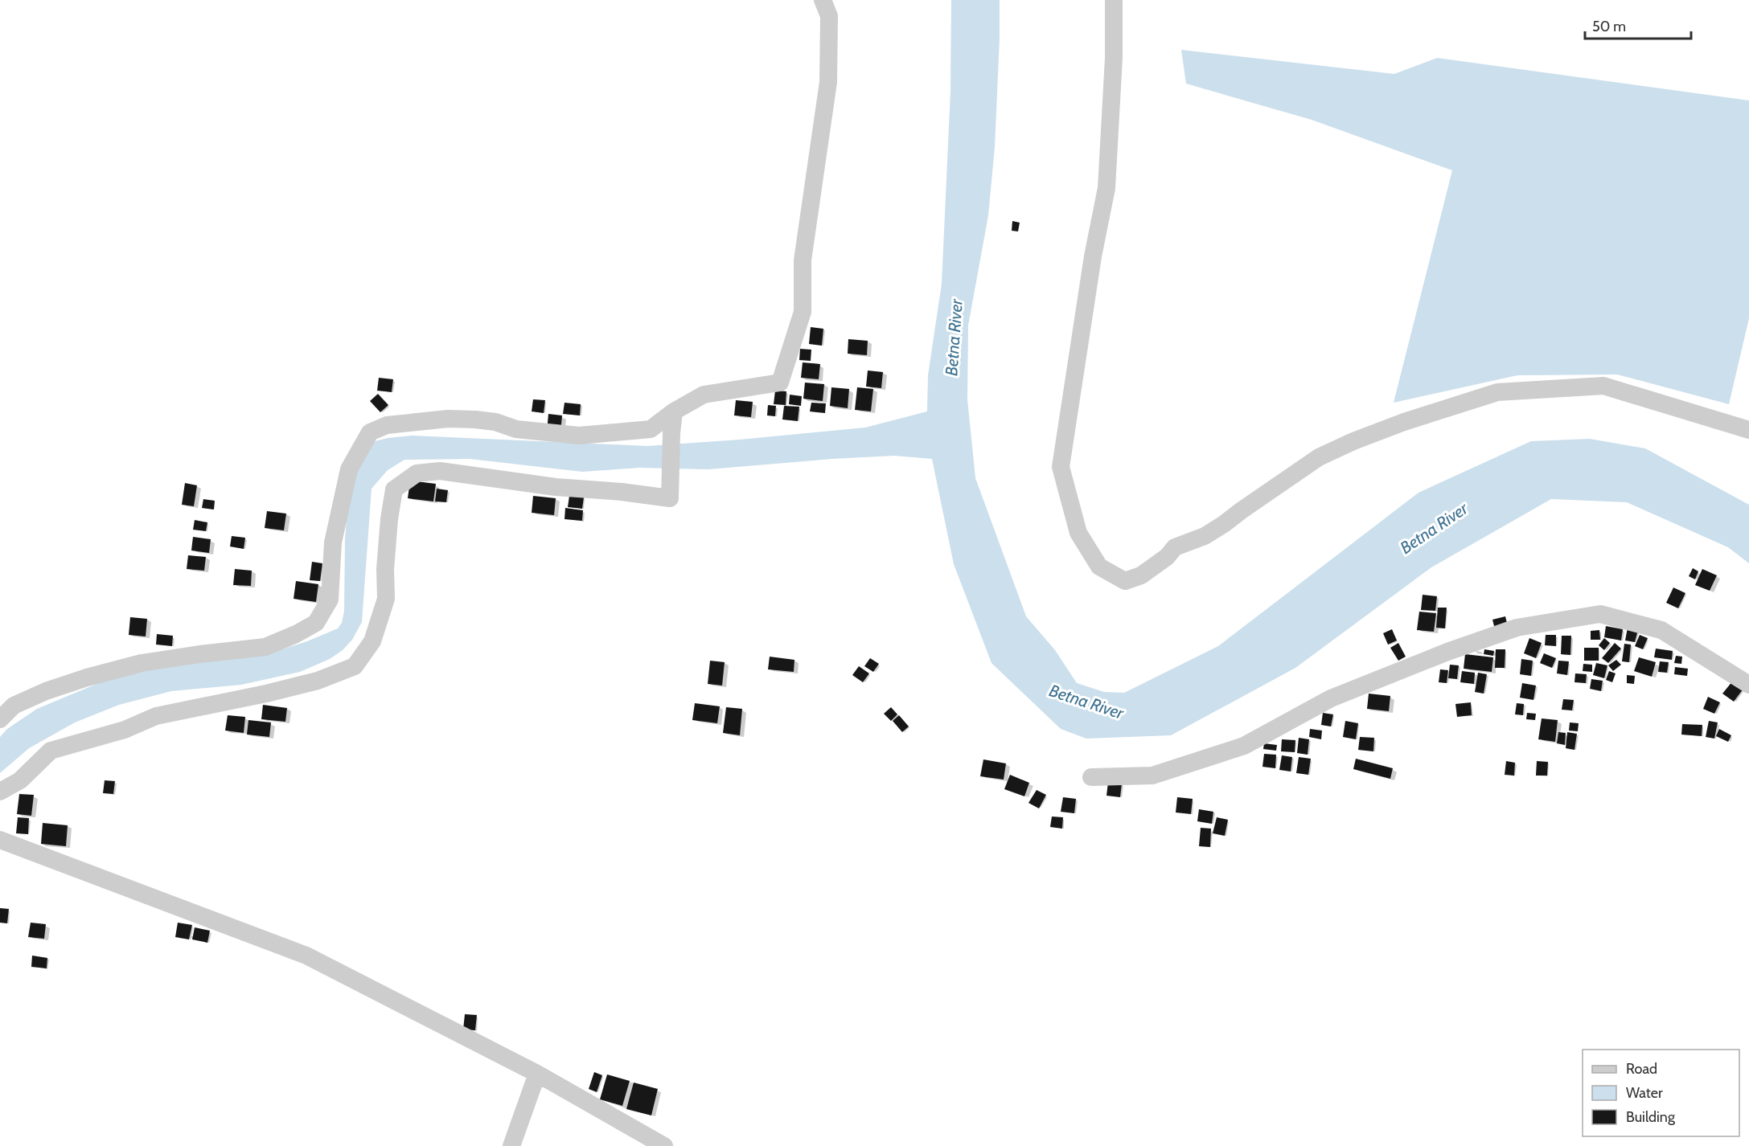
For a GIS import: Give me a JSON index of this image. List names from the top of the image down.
{
  "water": ["Betna River"],
  "legend": ["Road", "Water", "Building"],
  "scale_bar": "50 m"
}
